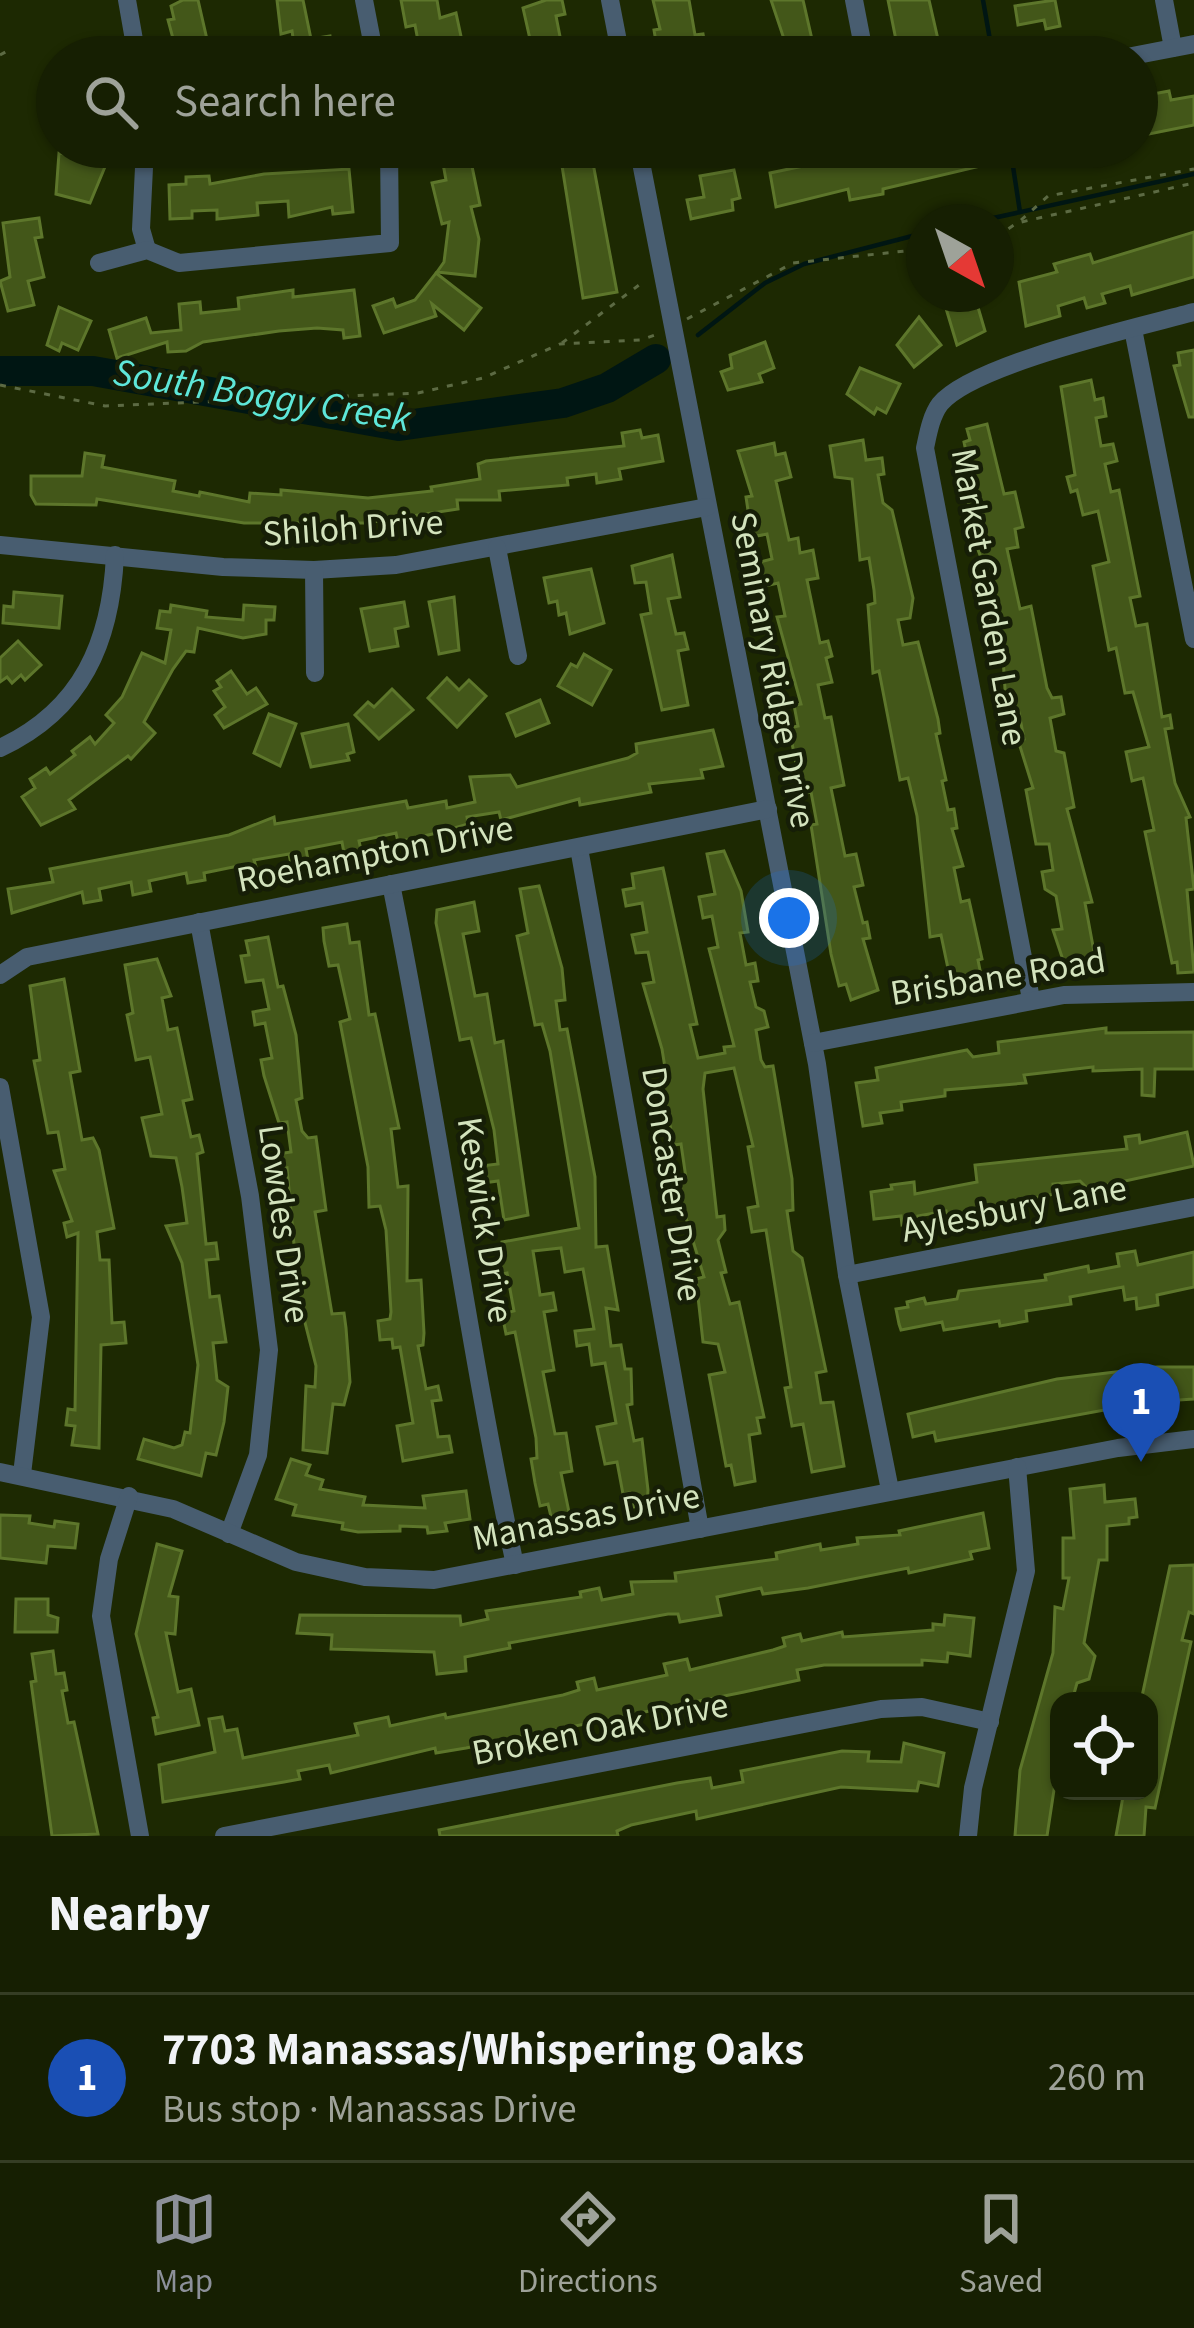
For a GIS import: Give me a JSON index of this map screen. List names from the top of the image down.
{
  "streets": {
    "street": [
      "Shiloh Drive",
      "Market Garden Lane",
      "Seminary Ridge Drive",
      "Roehampton Drive",
      "Brisbane Road",
      "Doncaster Drive",
      "Aylesbury Lane",
      "Keswick Drive",
      "Lowdes Drive",
      "Manassas Drive",
      "Broken Oak Drive"
    ]
  },
  "crossings": [
    ["Shiloh Drive", "Seminary Ridge Drive"],
    ["Market Garden Lane", "Brisbane Road"],
    ["Seminary Ridge Drive", "Roehampton Drive"],
    ["Seminary Ridge Drive", "Brisbane Road"],
    ["Seminary Ridge Drive", "Aylesbury Lane"],
    ["Seminary Ridge Drive", "Manassas Drive"],
    ["Roehampton Drive", "Doncaster Drive"],
    ["Roehampton Drive", "Keswick Drive"],
    ["Roehampton Drive", "Lowdes Drive"],
    ["Doncaster Drive", "Manassas Drive"],
    ["Keswick Drive", "Manassas Drive"],
    ["Lowdes Drive", "Manassas Drive"]
  ],
  "water": ["South Boggy Creek"],
  "north": "bottom right",
  "page": {
    "search": "Search here",
    "pins": "1",
    "heading": "Nearby",
    "list": [
      {
        "mark": "1",
        "name": "7703 Manassas/Whispering Oaks",
        "note": "Bus stop · Manassas Drive",
        "value": "260 m"
      }
    ],
    "nav": ["Map", "Directions", "Saved"]
  }
}
